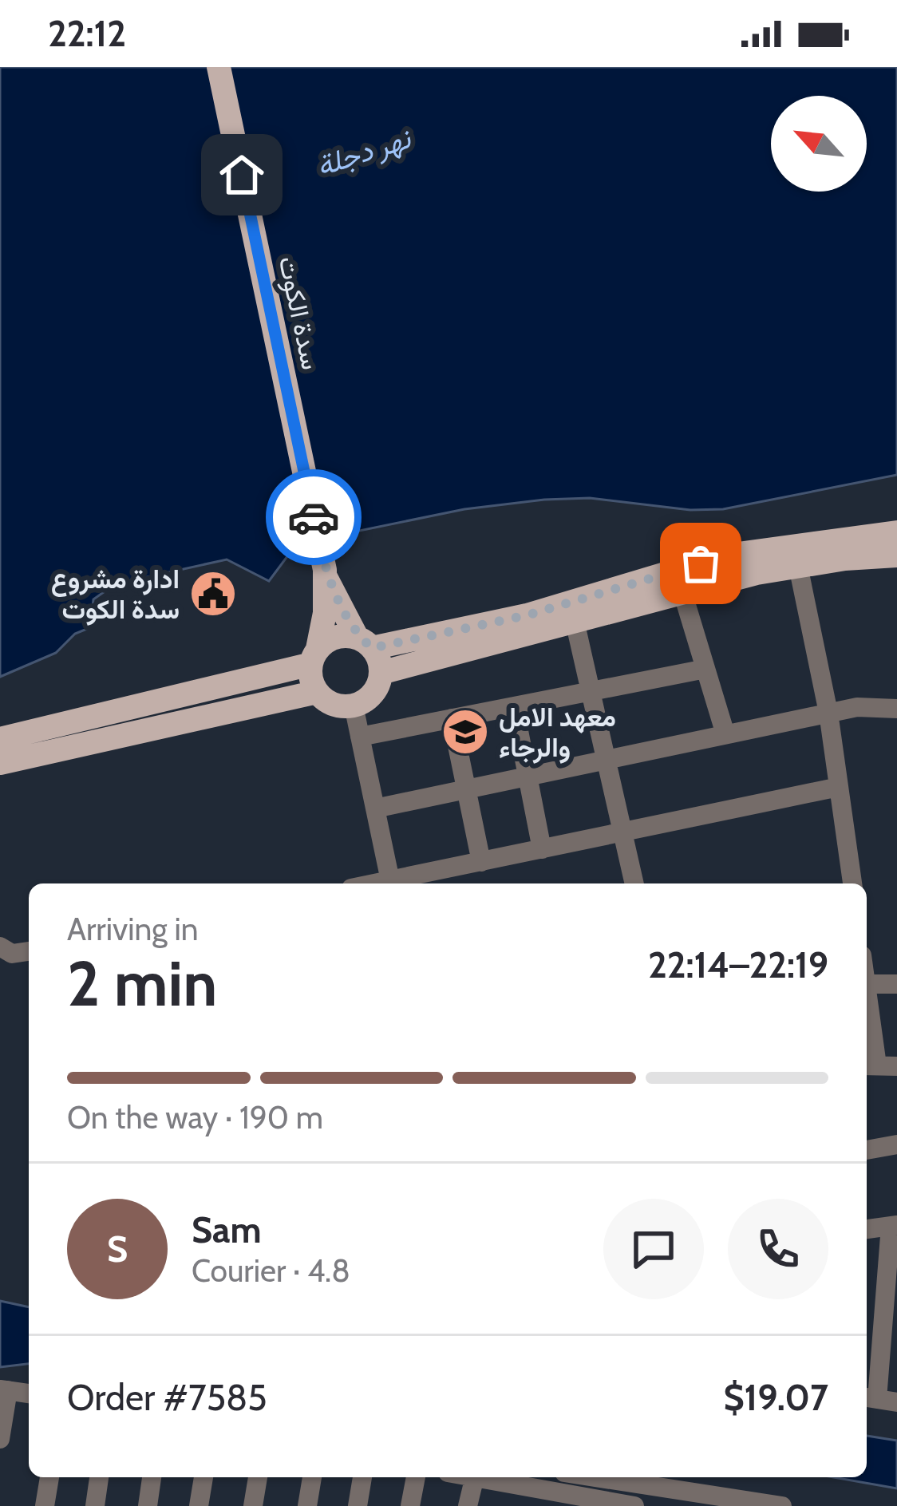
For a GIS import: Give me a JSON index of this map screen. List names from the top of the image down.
{
  "streets": {
    "main road": ["سدة الكوت"]
  },
  "water": ["نهر دجلة"],
  "places": {
    "public building": ["ادارة مشروع سدة الكوت"],
    "school or university": ["معهد الامل والرجاء"]
  },
  "north": "top left",
  "page": {
    "status": "22:12",
    "heading": ["2 min", "Arriving in", "22:14–22:19"],
    "panel": [
      "Sam",
      "Courier · 4.8",
      "Order #7585",
      "$19.07"
    ],
    "bar": "On the way · 190 m",
    "round": "S"
  }
}
